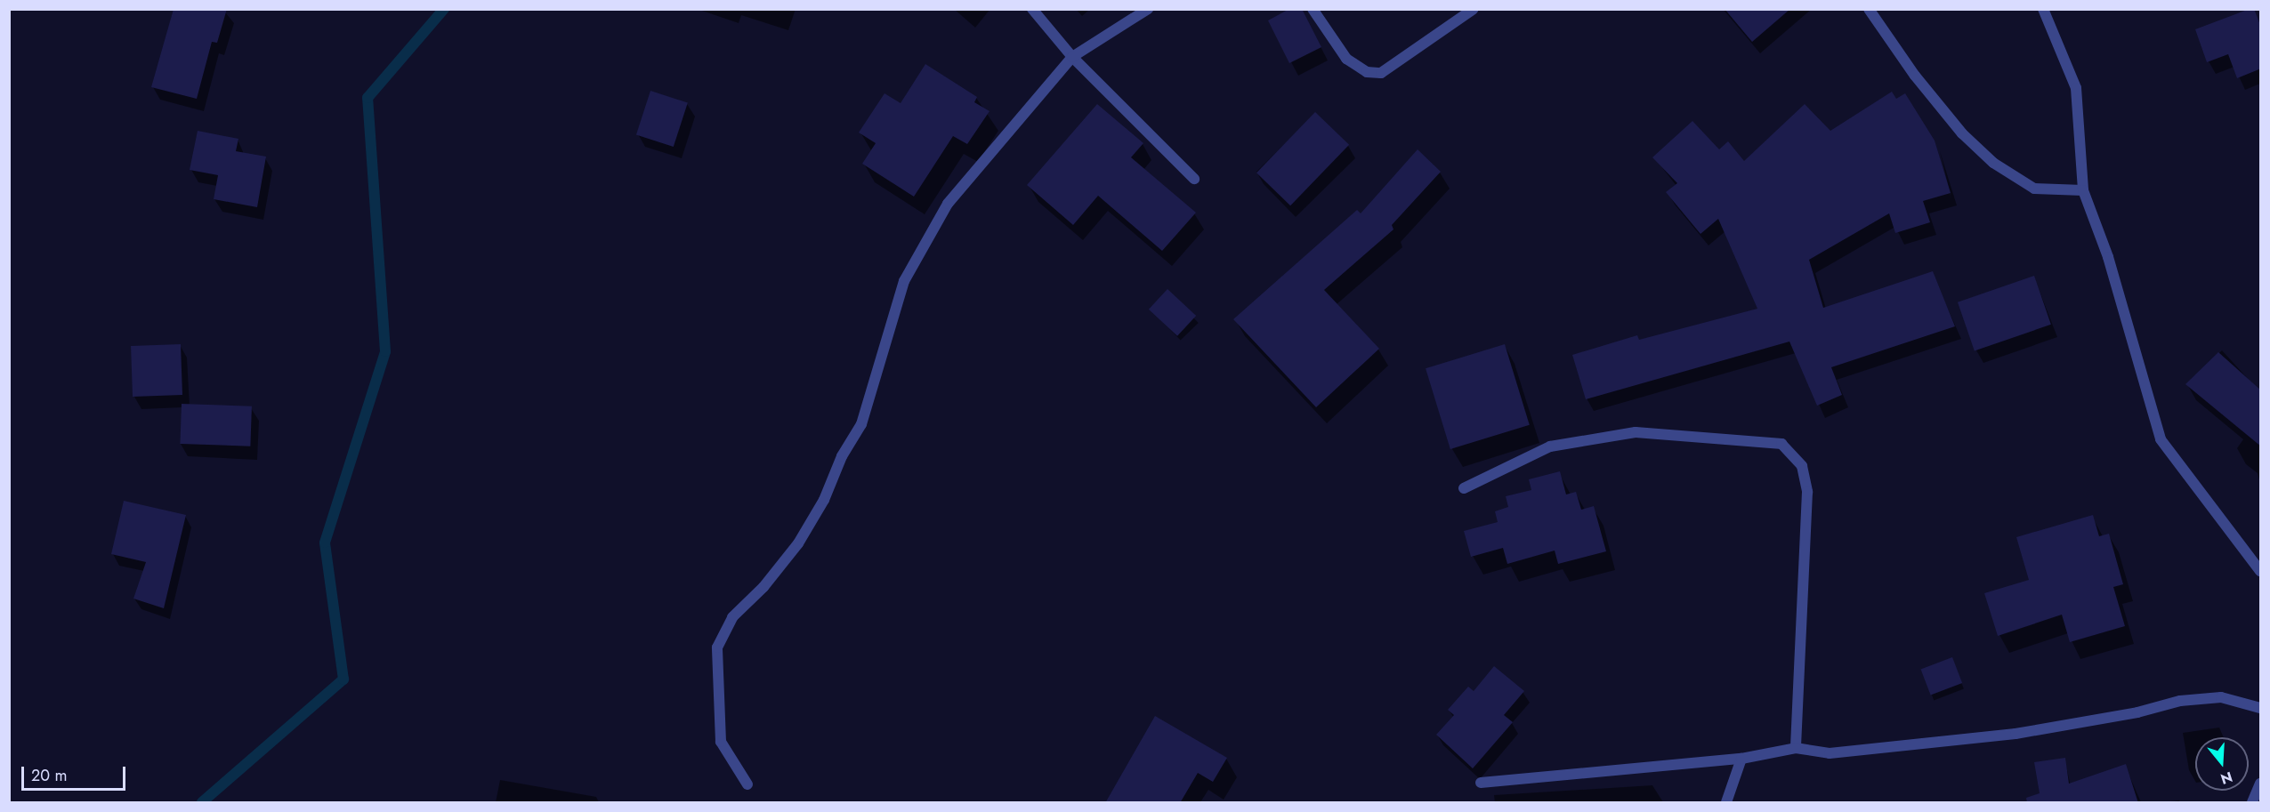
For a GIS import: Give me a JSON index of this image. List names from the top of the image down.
{
  "scale_bar": "20 m",
  "north": "bottom"
}
